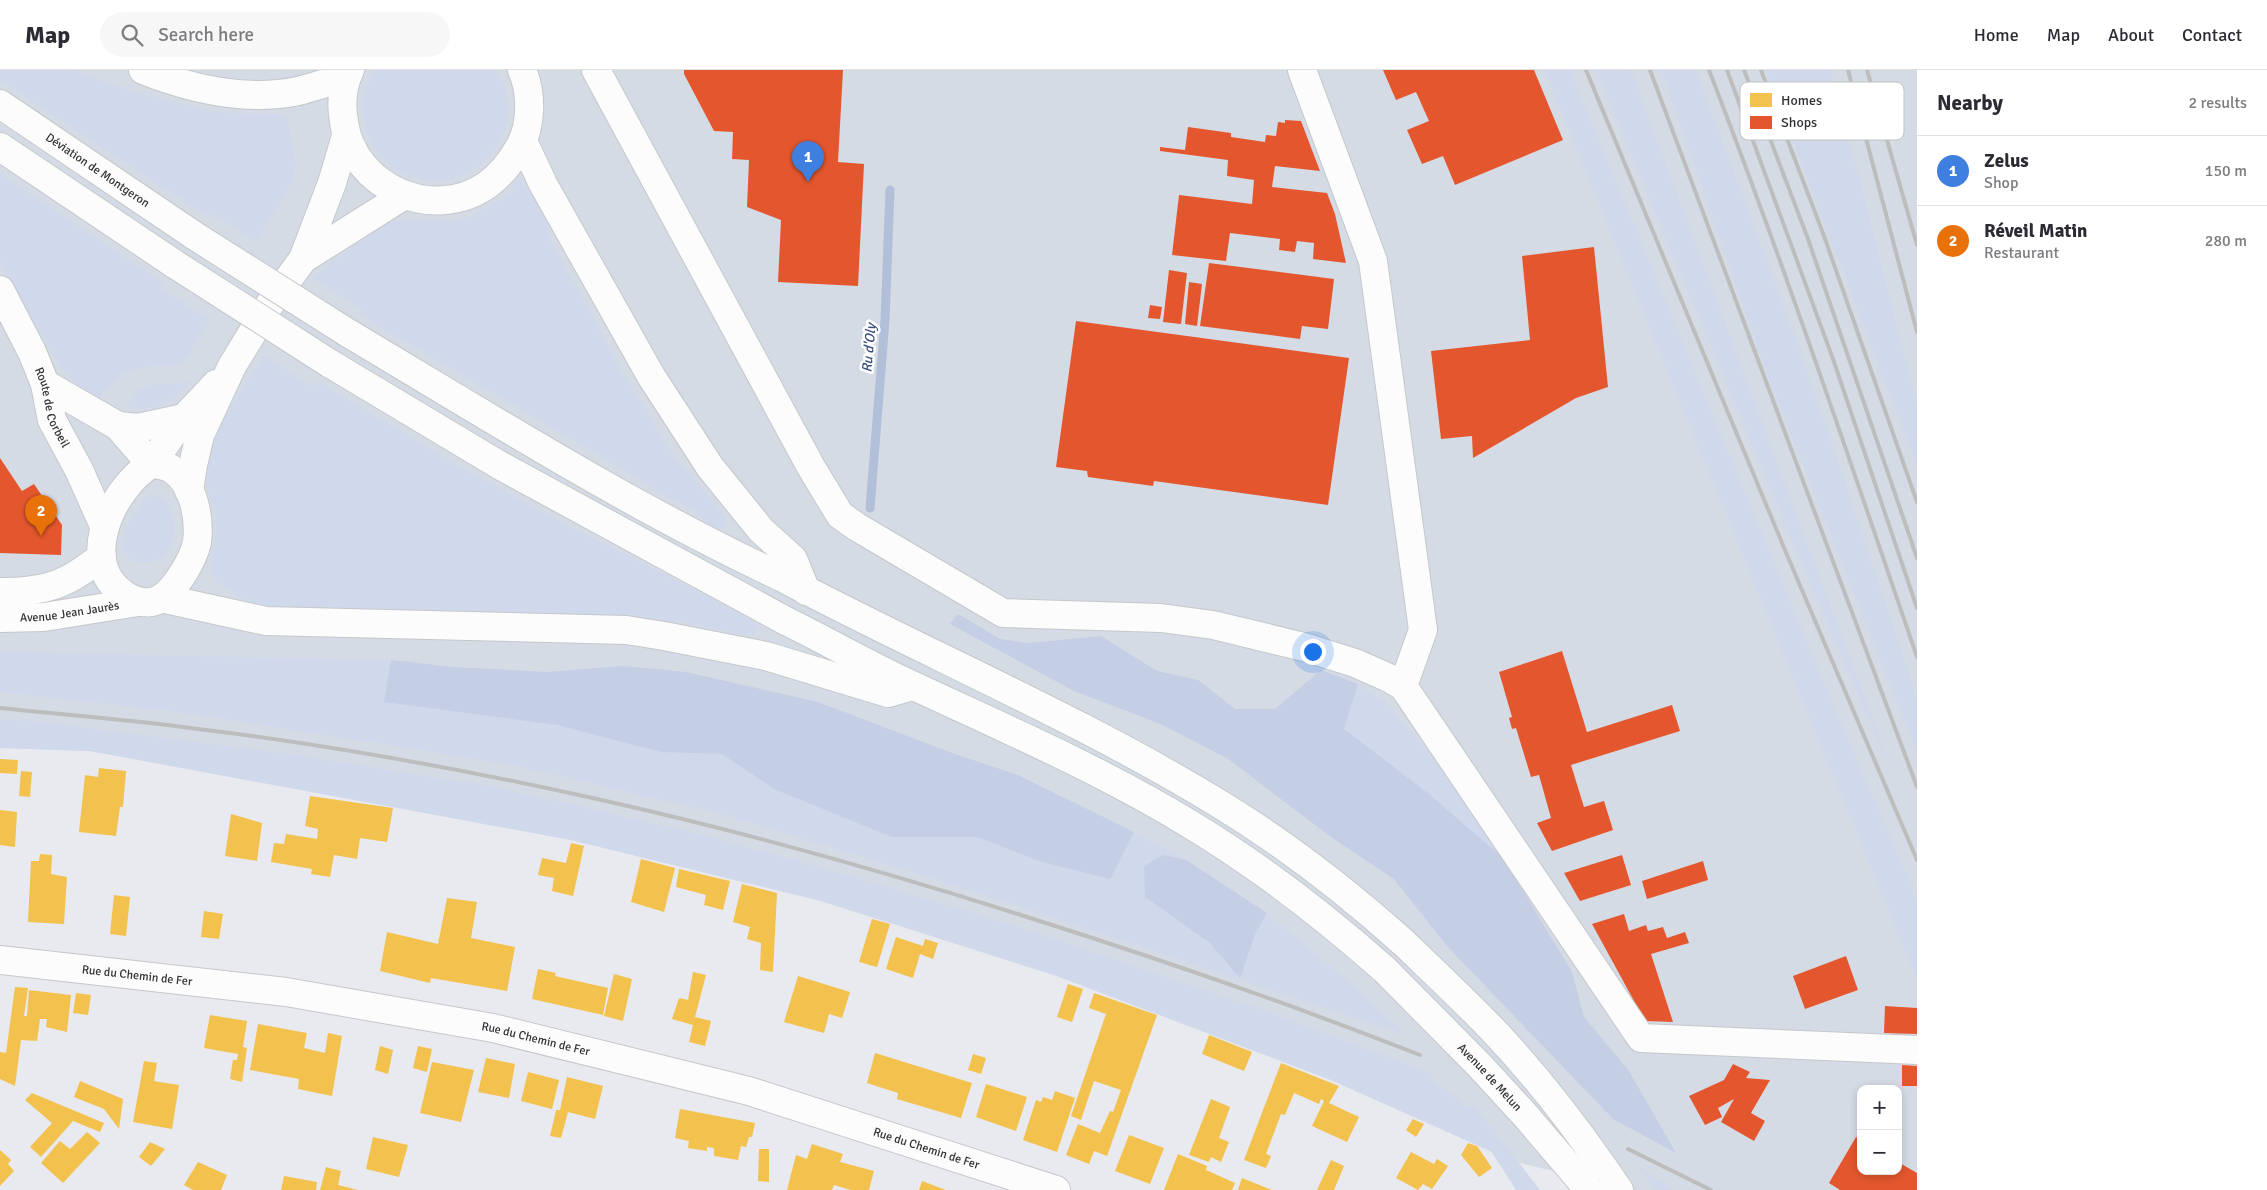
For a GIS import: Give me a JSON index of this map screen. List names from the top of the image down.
{
  "streets": {
    "main road": [
      "Déviation de Montgeron",
      "Route de Corbeil",
      "Avenue Jean Jaurès",
      "Rue du Chemin de Fer",
      "Avenue de Melun"
    ]
  },
  "crossings": [
    ["Route de Corbeil", "Avenue Jean Jaurès"]
  ],
  "water": ["Ru d'Oly"],
  "legend": ["Homes", "Shops"],
  "page": {
    "header": "Map",
    "search": "Search here",
    "nav": [
      "Home",
      "Map",
      "About",
      "Contact"
    ],
    "heading": ["Nearby", "2 results"],
    "list": [
      {
        "mark": "1",
        "name": "Zelus",
        "note": "Shop",
        "value": "150 m"
      },
      {
        "mark": "2",
        "name": "Réveil Matin",
        "note": "Restaurant",
        "value": "280 m"
      }
    ],
    "pins": ["1", "2"],
    "map_buttons": ["+", "−"]
  }
}
